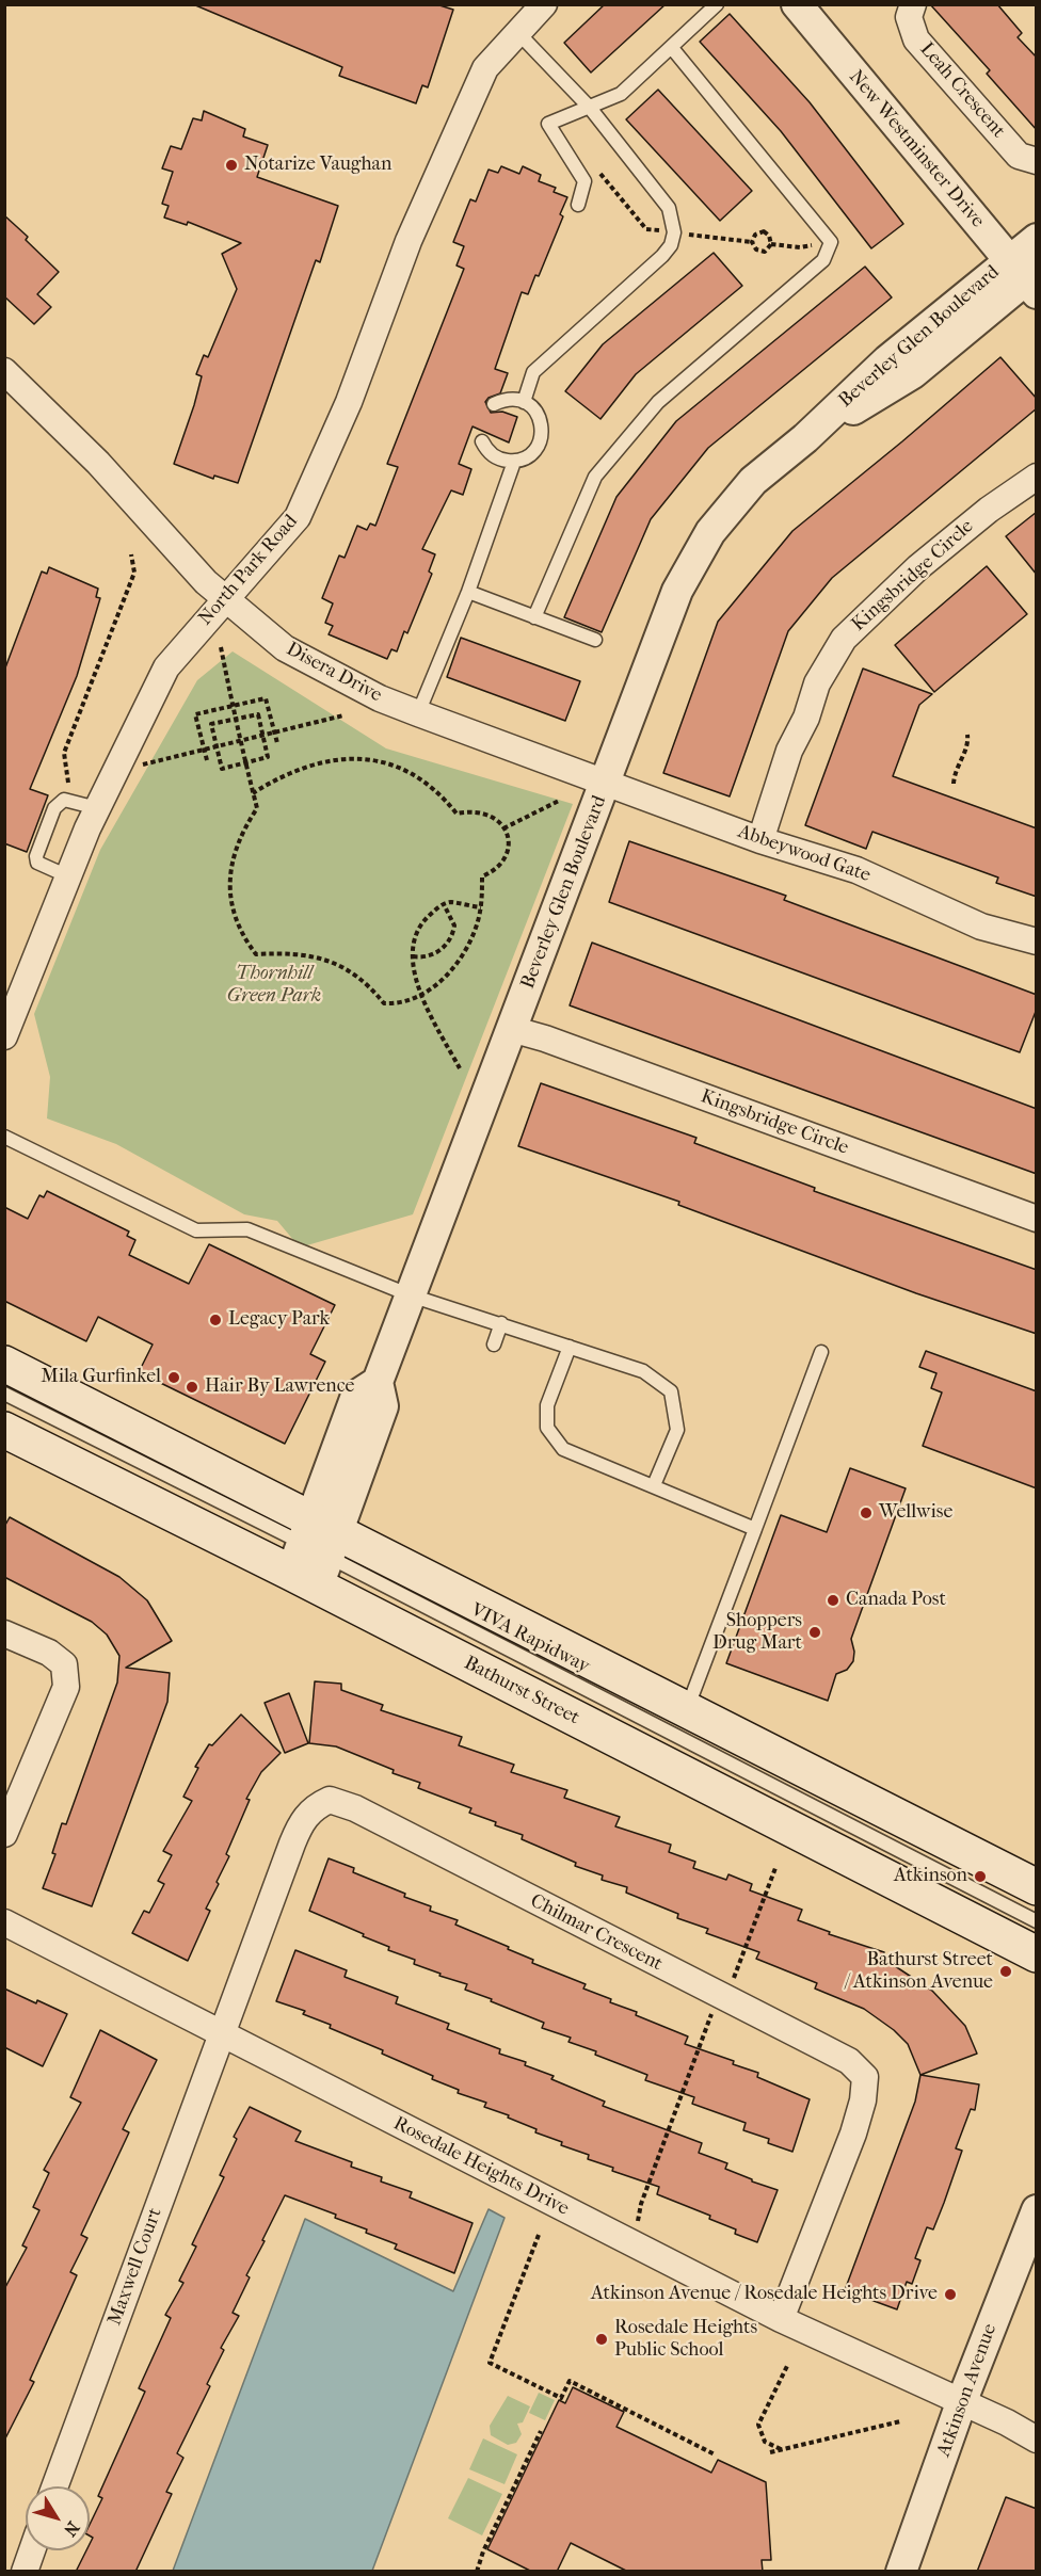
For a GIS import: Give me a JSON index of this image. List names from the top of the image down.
{
  "streets": {
    "main road": ["Bathurst Street"],
    "street": [
      "Leah Crescent",
      "New Westminster Drive",
      "Beverley Glen Boulevard",
      "North Park Road",
      "Kingsbridge Circle",
      "Disera Drive",
      "Abbeywood Gate",
      "Chilmar Crescent",
      "Rosedale Heights Drive",
      "Maxwell Court",
      "Atkinson Avenue"
    ],
    "lane": ["VIVA Rapidway"]
  },
  "crossings": [
    ["New Westminster Drive", "Beverley Glen Boulevard"],
    ["Beverley Glen Boulevard", "Kingsbridge Circle"],
    ["Beverley Glen Boulevard", "Disera Drive"],
    ["Beverley Glen Boulevard", "Abbeywood Gate"],
    ["Beverley Glen Boulevard", "VIVA Rapidway"],
    ["Beverley Glen Boulevard", "Bathurst Street"],
    ["North Park Road", "Disera Drive"],
    ["Kingsbridge Circle", "Abbeywood Gate"],
    ["Disera Drive", "Abbeywood Gate"],
    ["VIVA Rapidway", "Bathurst Street"],
    ["Chilmar Crescent", "Rosedale Heights Drive"],
    ["Chilmar Crescent", "Maxwell Court"],
    ["Rosedale Heights Drive", "Maxwell Court"],
    ["Rosedale Heights Drive", "Atkinson Avenue"]
  ],
  "parks": ["Thornhill Green Park"],
  "places": [
    "Notarize Vaughan",
    "Legacy Park",
    "Mila Gurfinkel",
    "Hair By Lawrence",
    "Wellwise",
    "Canada Post",
    "Shoppers Drug Mart",
    "Atkinson",
    "Bathurst Street / Atkinson Avenue",
    "Atkinson Avenue / Rosedale Heights Drive",
    "Rosedale Heights Public School"
  ],
  "north": "bottom right"
}
